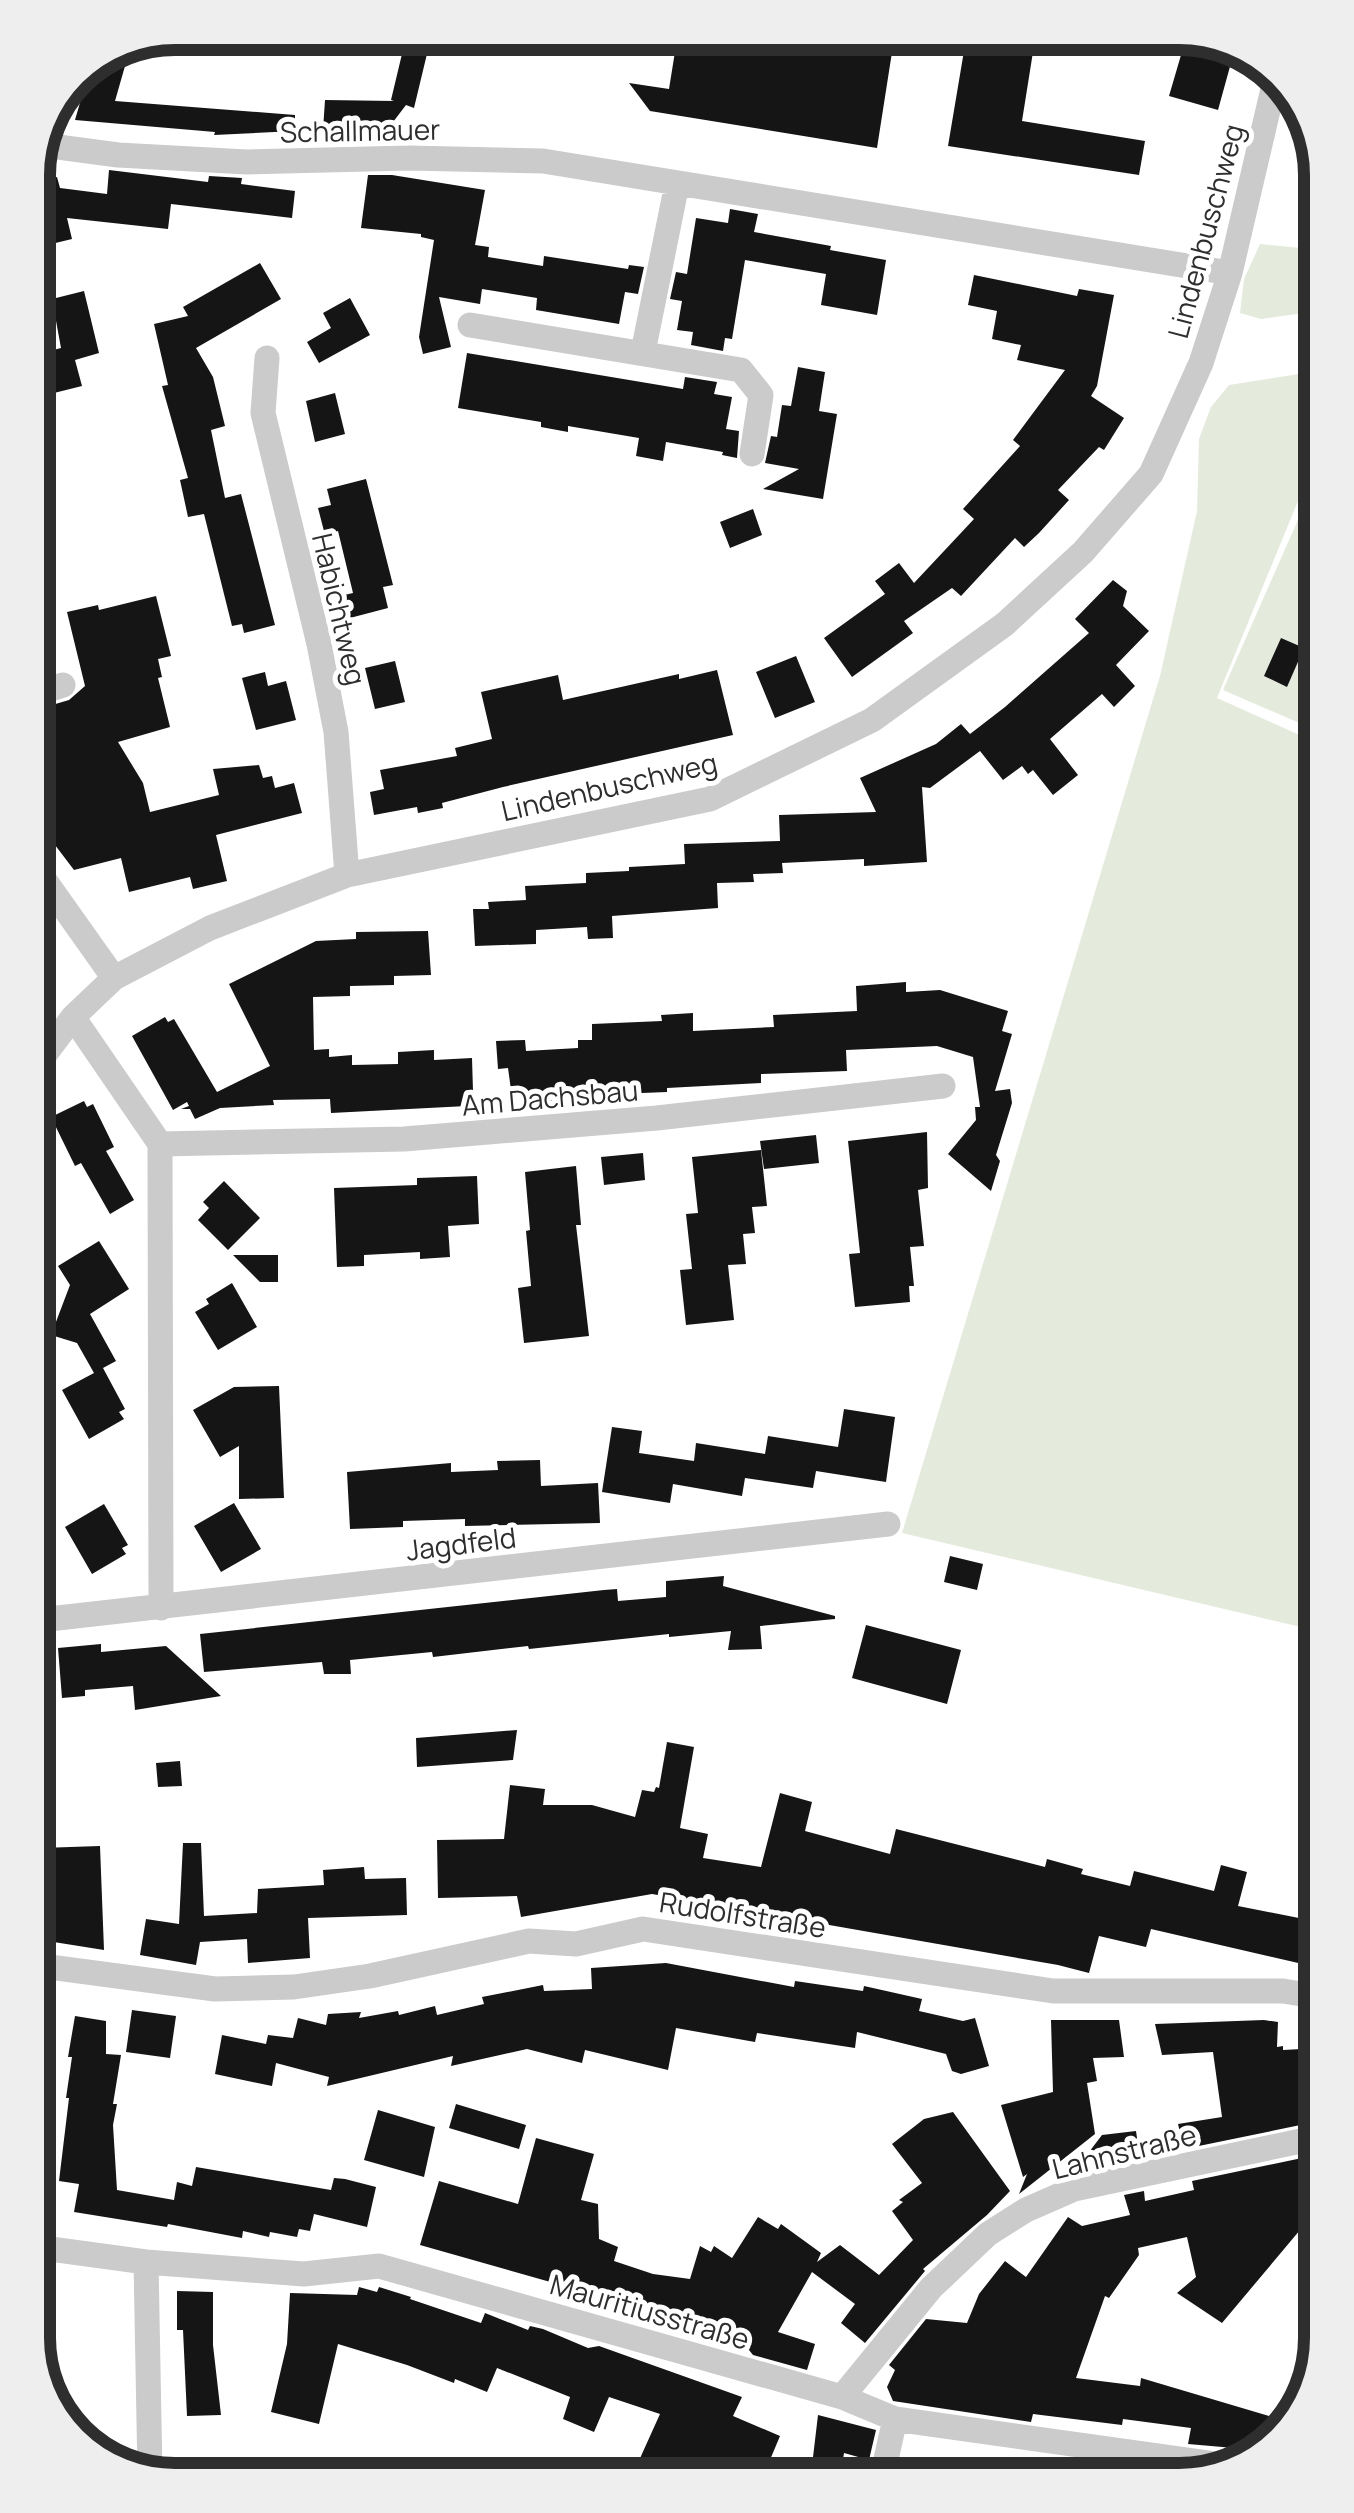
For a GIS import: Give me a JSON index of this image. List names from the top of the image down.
{
  "streets": {
    "street": [
      "Schallmauer",
      "Lindenbuschweg",
      "Habichtweg",
      "Am Dachsbau",
      "Jagdfeld",
      "Rudolfstraße",
      "Lahnstraße",
      "Mauritiusstraße"
    ]
  },
  "crossings": [
    ["Schallmauer", "Lindenbuschweg"],
    ["Lindenbuschweg", "Habichtweg"],
    ["Lahnstraße", "Mauritiusstraße"]
  ]
}
